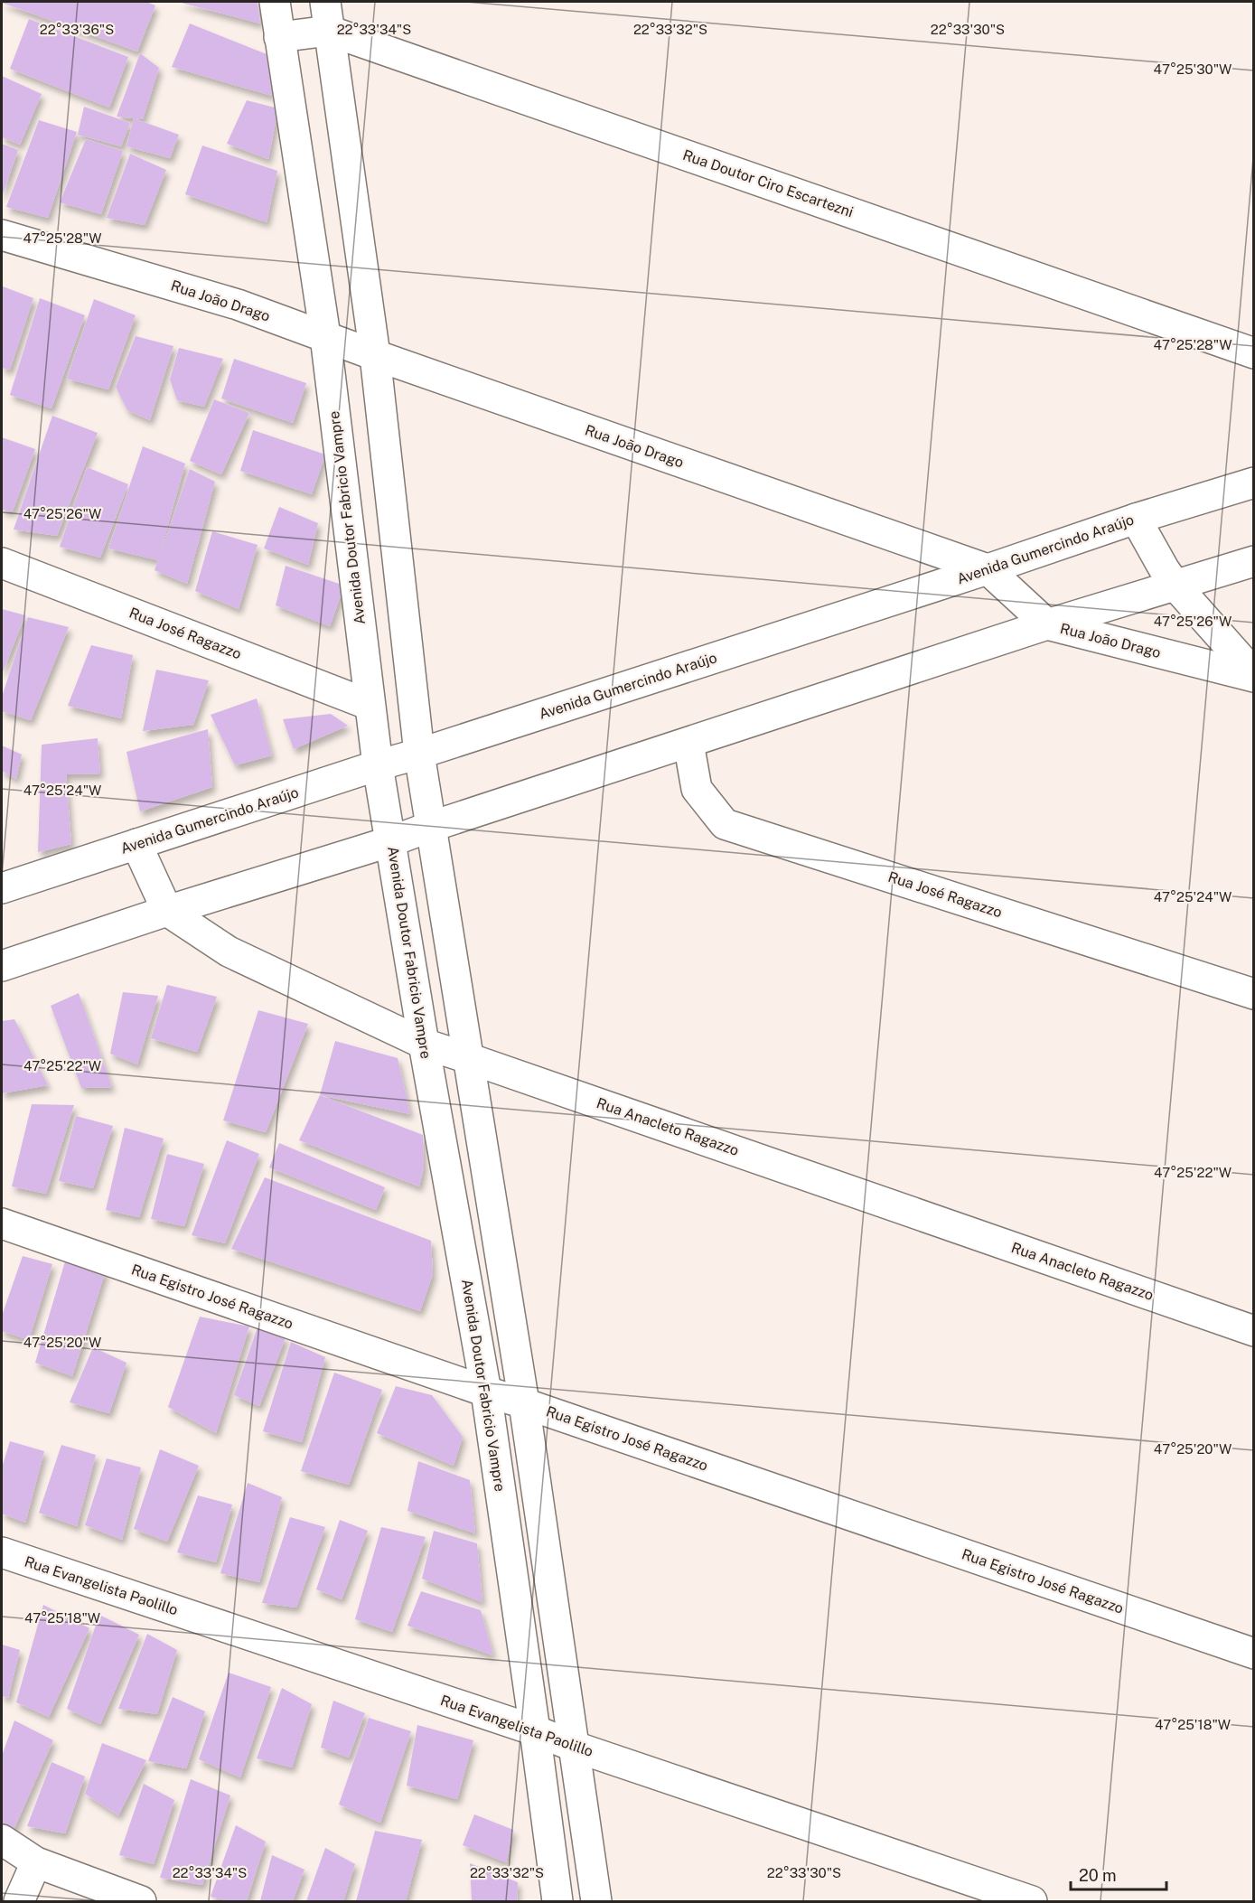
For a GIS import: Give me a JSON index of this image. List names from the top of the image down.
{
  "streets": {
    "main road": [
      "Rua Doutor Ciro Escartezni",
      "Rua João Drago",
      "Avenida Doutor Fabricio Vampre",
      "Avenida Gumercindo Araújo",
      "Rua José Ragazzo",
      "Rua Anacleto Ragazzo",
      "Rua Egistro José Ragazzo",
      "Rua Evangelista Paolillo"
    ]
  },
  "crossings": [
    ["Rua Doutor Ciro Escartezni", "Avenida Doutor Fabricio Vampre"],
    ["Rua João Drago", "Avenida Doutor Fabricio Vampre"],
    ["Rua João Drago", "Avenida Gumercindo Araújo"],
    ["Avenida Doutor Fabricio Vampre", "Avenida Gumercindo Araújo"],
    ["Avenida Doutor Fabricio Vampre", "Rua José Ragazzo"],
    ["Avenida Doutor Fabricio Vampre", "Rua Anacleto Ragazzo"],
    ["Avenida Doutor Fabricio Vampre", "Rua Egistro José Ragazzo"],
    ["Avenida Doutor Fabricio Vampre", "Rua Evangelista Paolillo"]
  ],
  "scale_bar": "20 m",
  "coordinates": [
    "22°33'36\"S",
    "22°33'34\"S",
    "22°33'32\"S",
    "22°33'30\"S",
    "47°25'30\"W",
    "47°25'28\"W",
    "47°25'26\"W",
    "47°25'24\"W",
    "47°25'22\"W",
    "47°25'20\"W",
    "47°25'18\"W"
  ]
}
